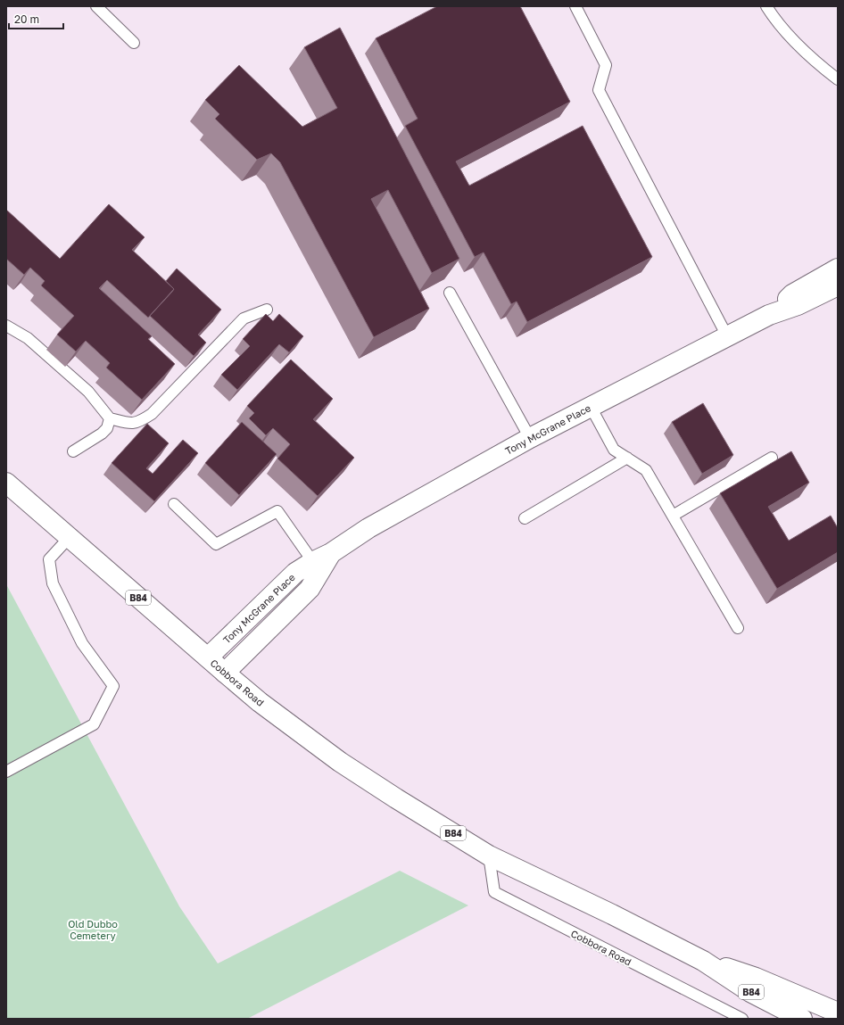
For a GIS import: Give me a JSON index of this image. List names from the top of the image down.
{
  "streets": {
    "main road": ["Tony McGrane Place", "B84", "Cobbora Road"]
  },
  "crossings": [
    ["Tony McGrane Place", "Cobbora Road"]
  ],
  "parks": ["Old Dubbo Cemetery"],
  "scale_bar": "20 m"
}
